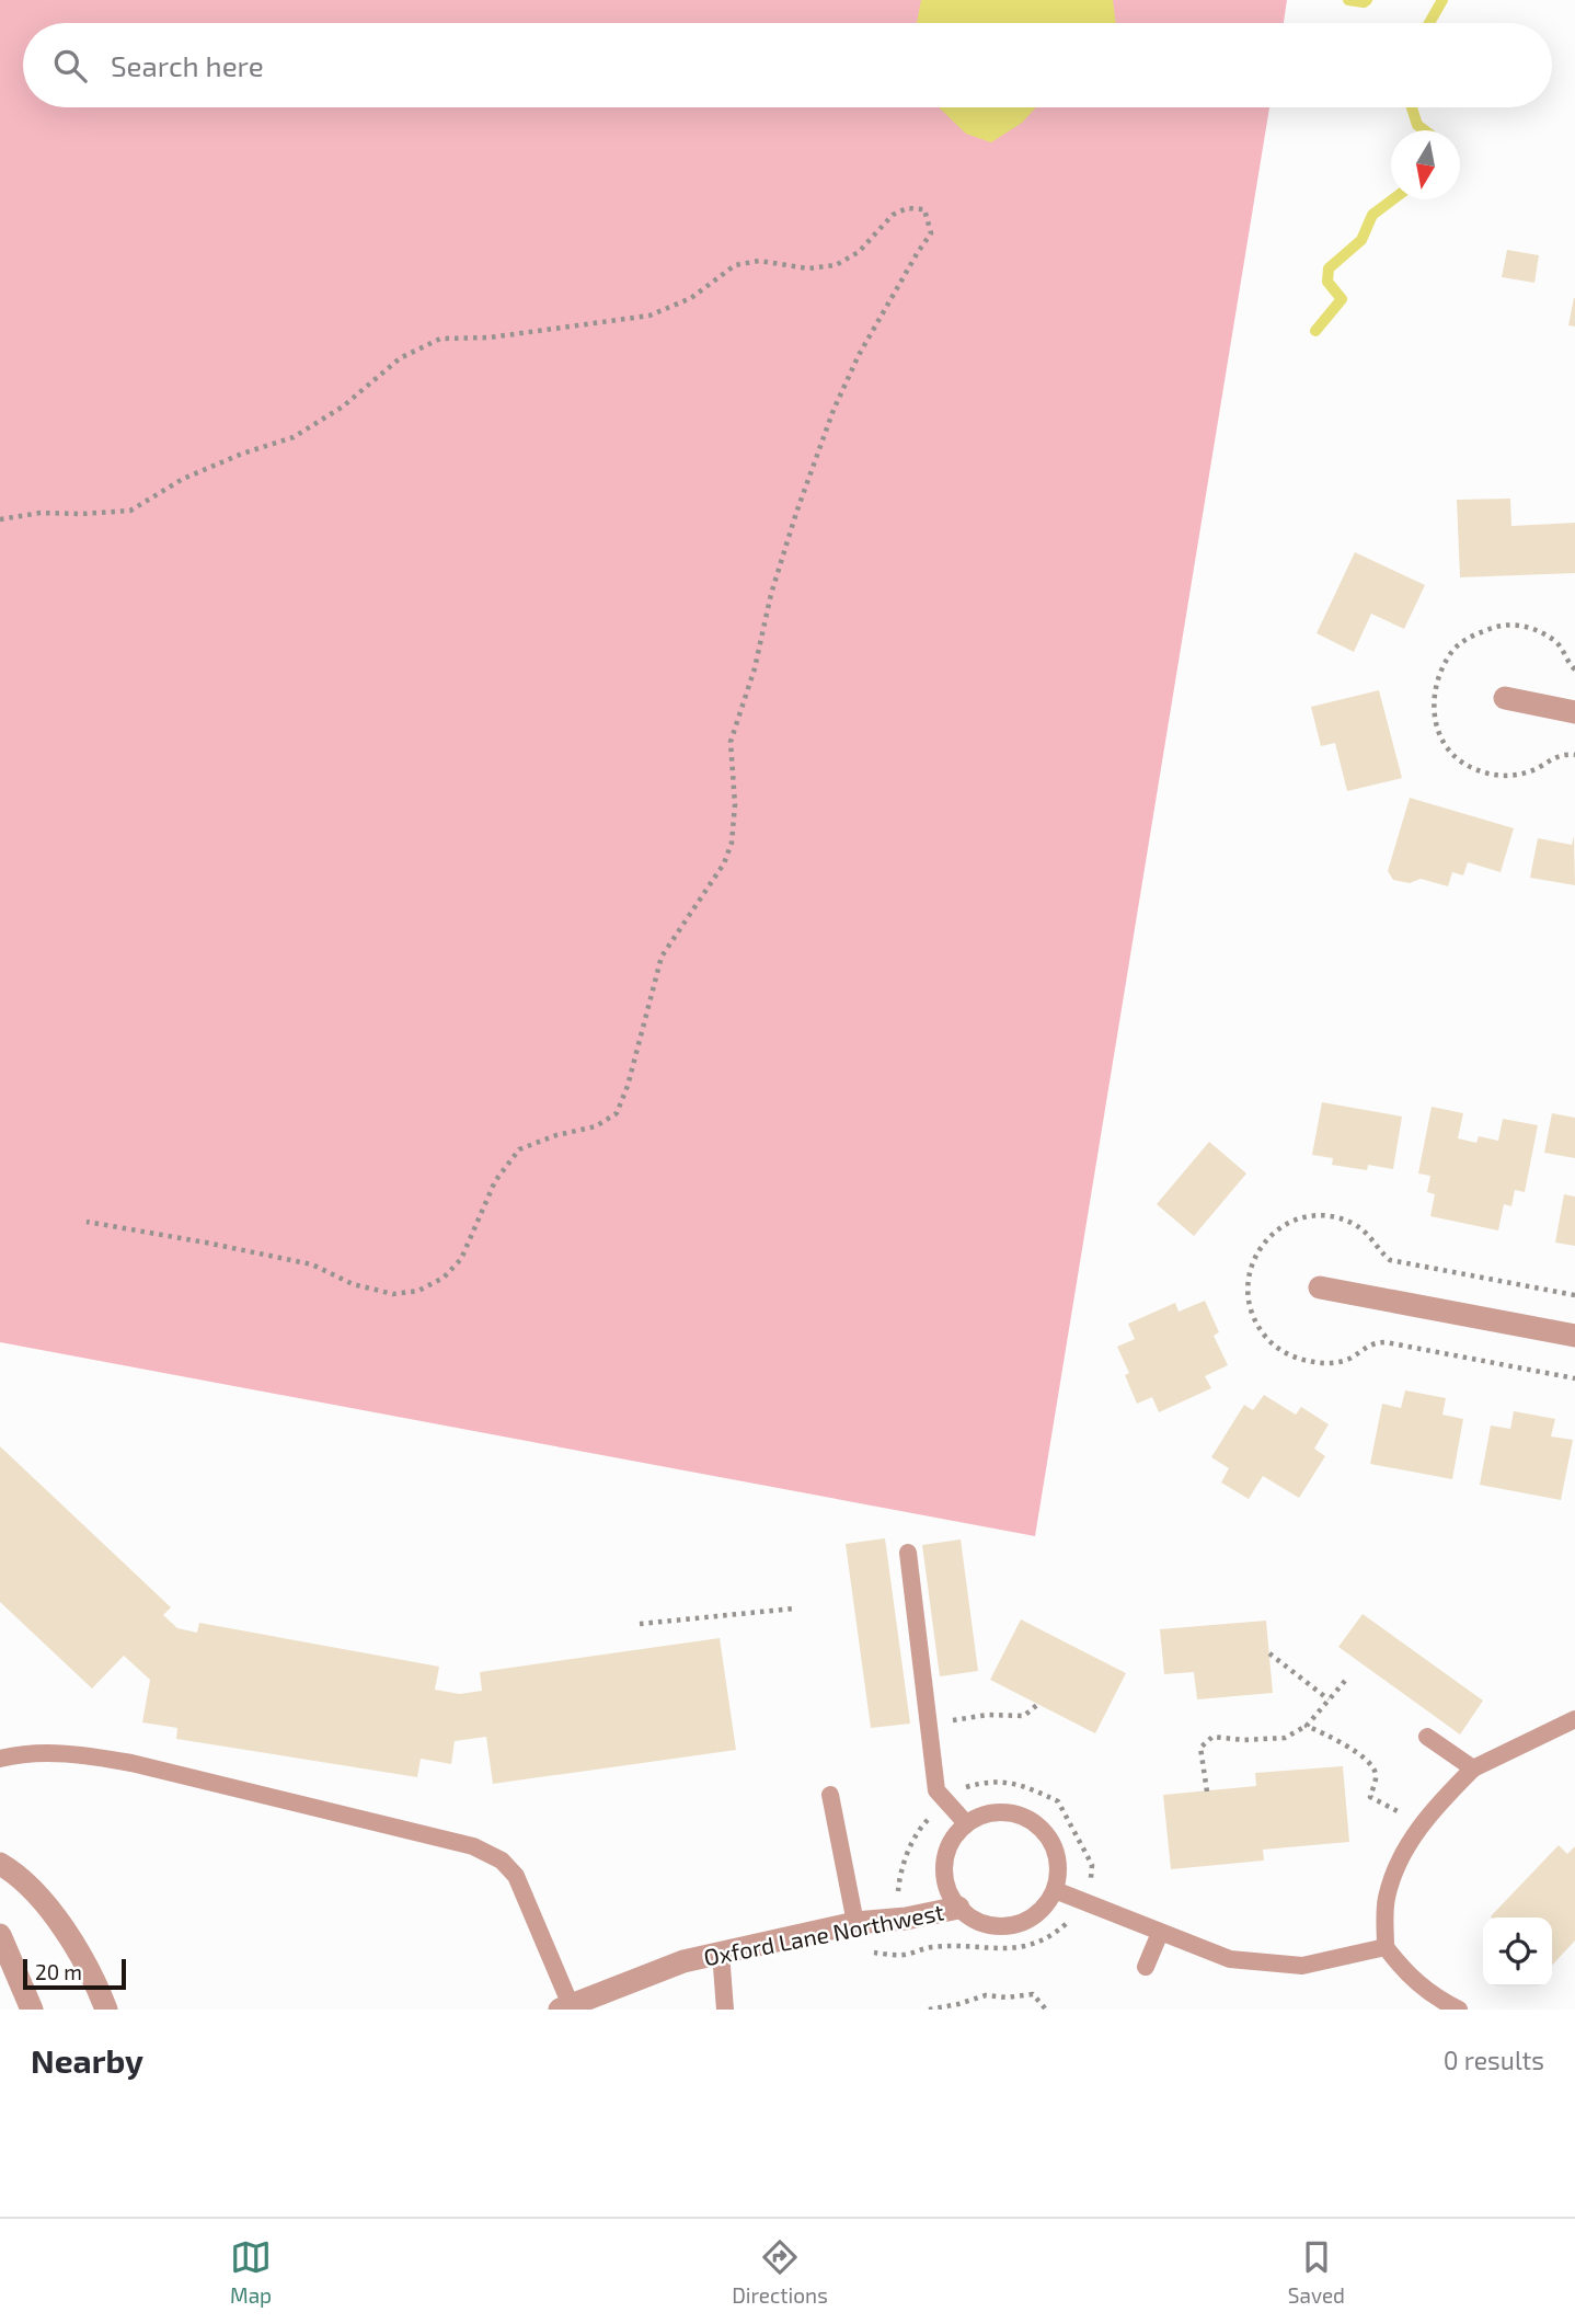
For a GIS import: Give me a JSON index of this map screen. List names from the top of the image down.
{
  "streets": {
    "street": ["Oxford Lane Northwest"]
  },
  "scale_bar": "20 m",
  "north": "bottom",
  "page": {
    "search": "Search here",
    "scale": "20 m",
    "heading": ["Nearby", "0 results"],
    "nav": ["Map", "Directions", "Saved"]
  }
}
